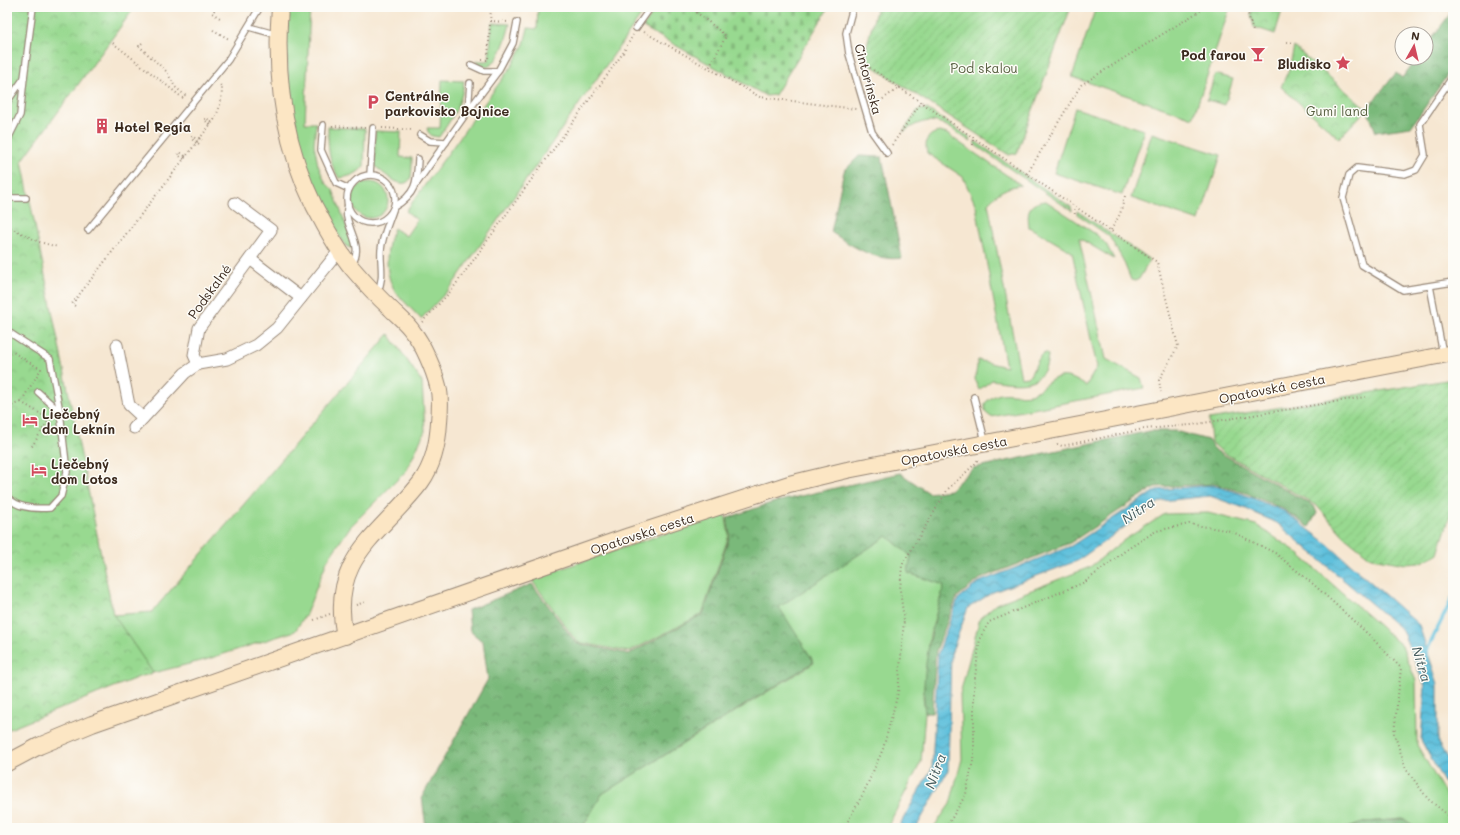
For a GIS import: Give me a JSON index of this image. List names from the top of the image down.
{
  "streets": {
    "street": ["Podskalné", "Opatovská cesta"],
    "lane": ["Cintorínska"]
  },
  "water": ["Nitra"],
  "parks": ["Pod skalou", "Gumi land"],
  "places": {
    "bar": ["Pod farou"],
    "place": ["Bludisko"],
    "parking": ["Centrálne parkovisko Bojnice"],
    "building": ["Hotel Regia"],
    "hotel": ["Liečebný dom Leknín", "Liečebný dom Lotos"]
  },
  "north": "top"
}
